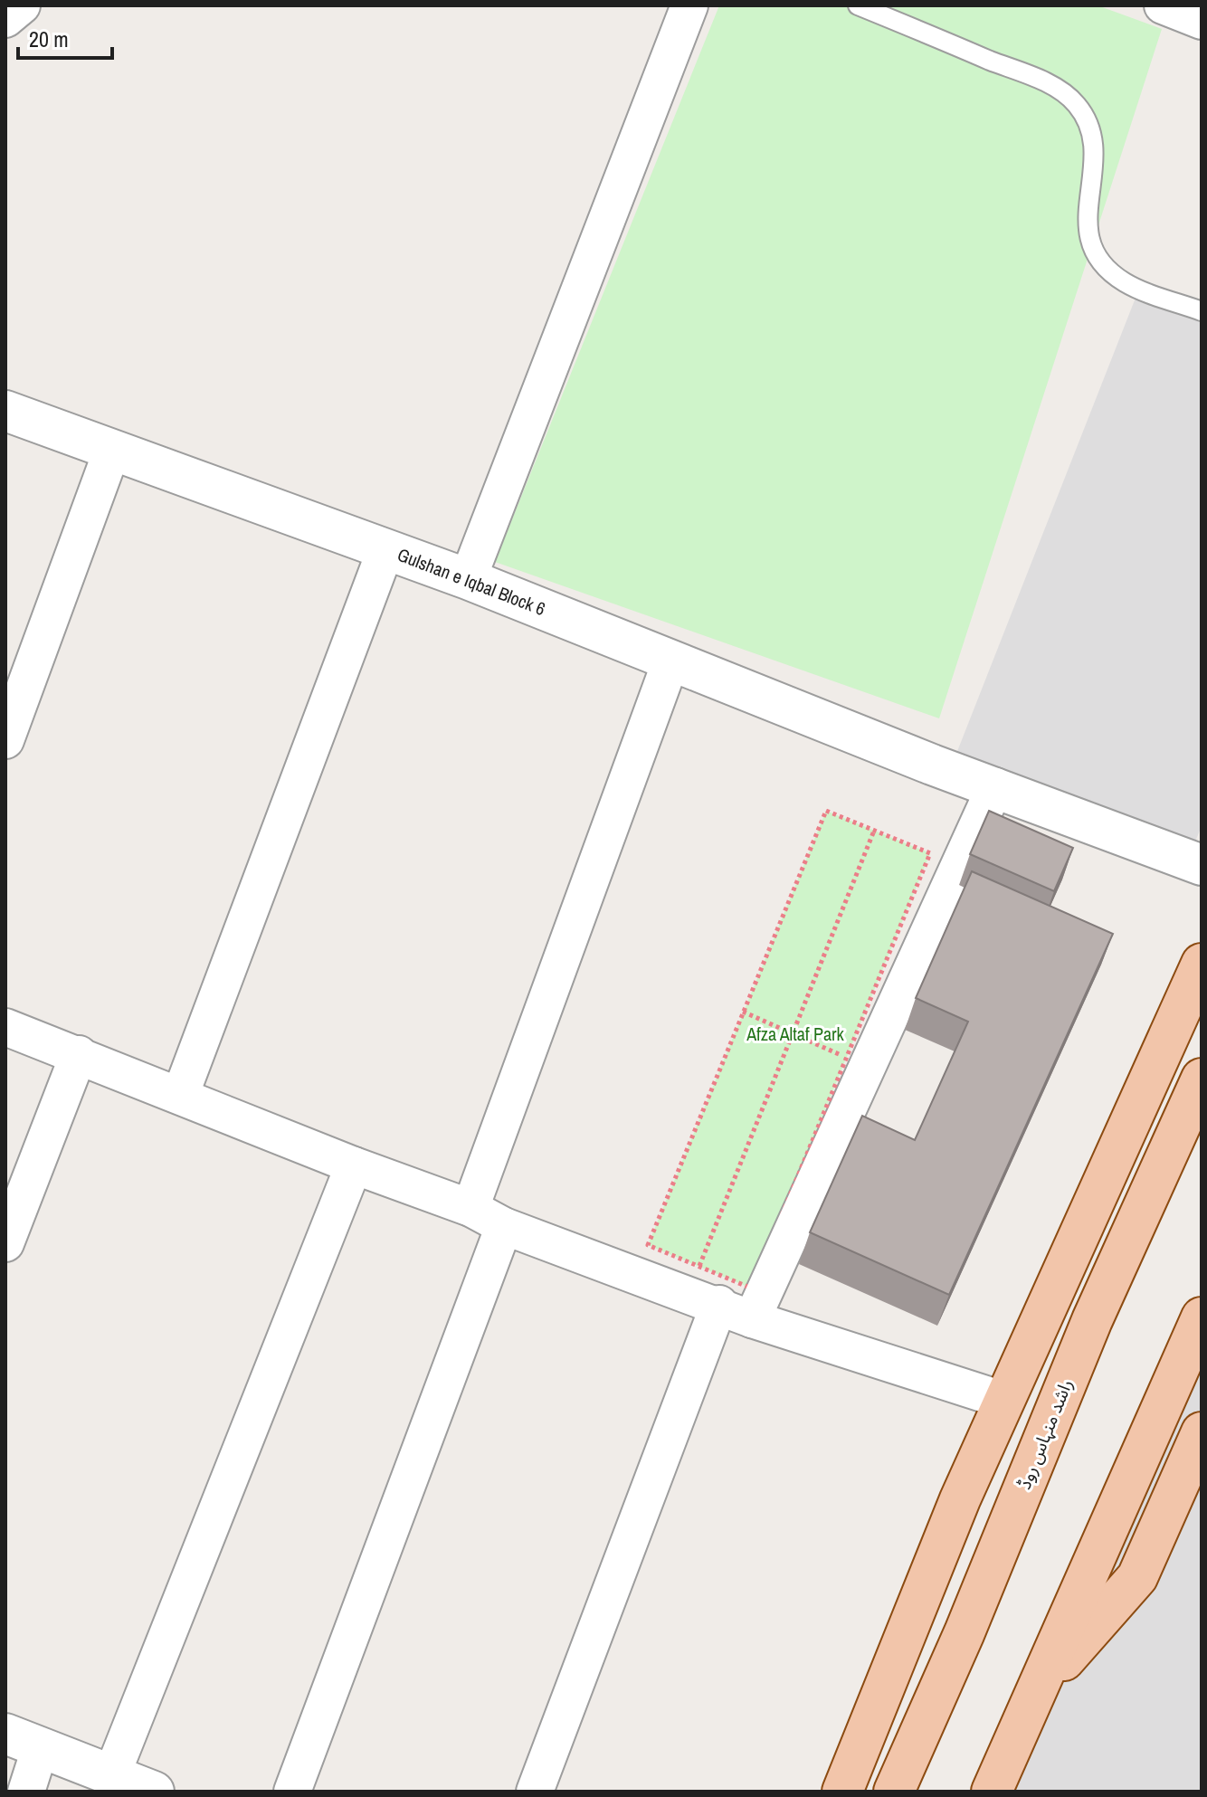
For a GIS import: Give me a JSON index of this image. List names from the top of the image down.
{
  "streets": {
    "main road": ["راشد منہاس روڈ"],
    "street": ["Gulshan e Iqbal Block 6"]
  },
  "parks": ["Afza Altaf Park"],
  "scale_bar": "20 m"
}
